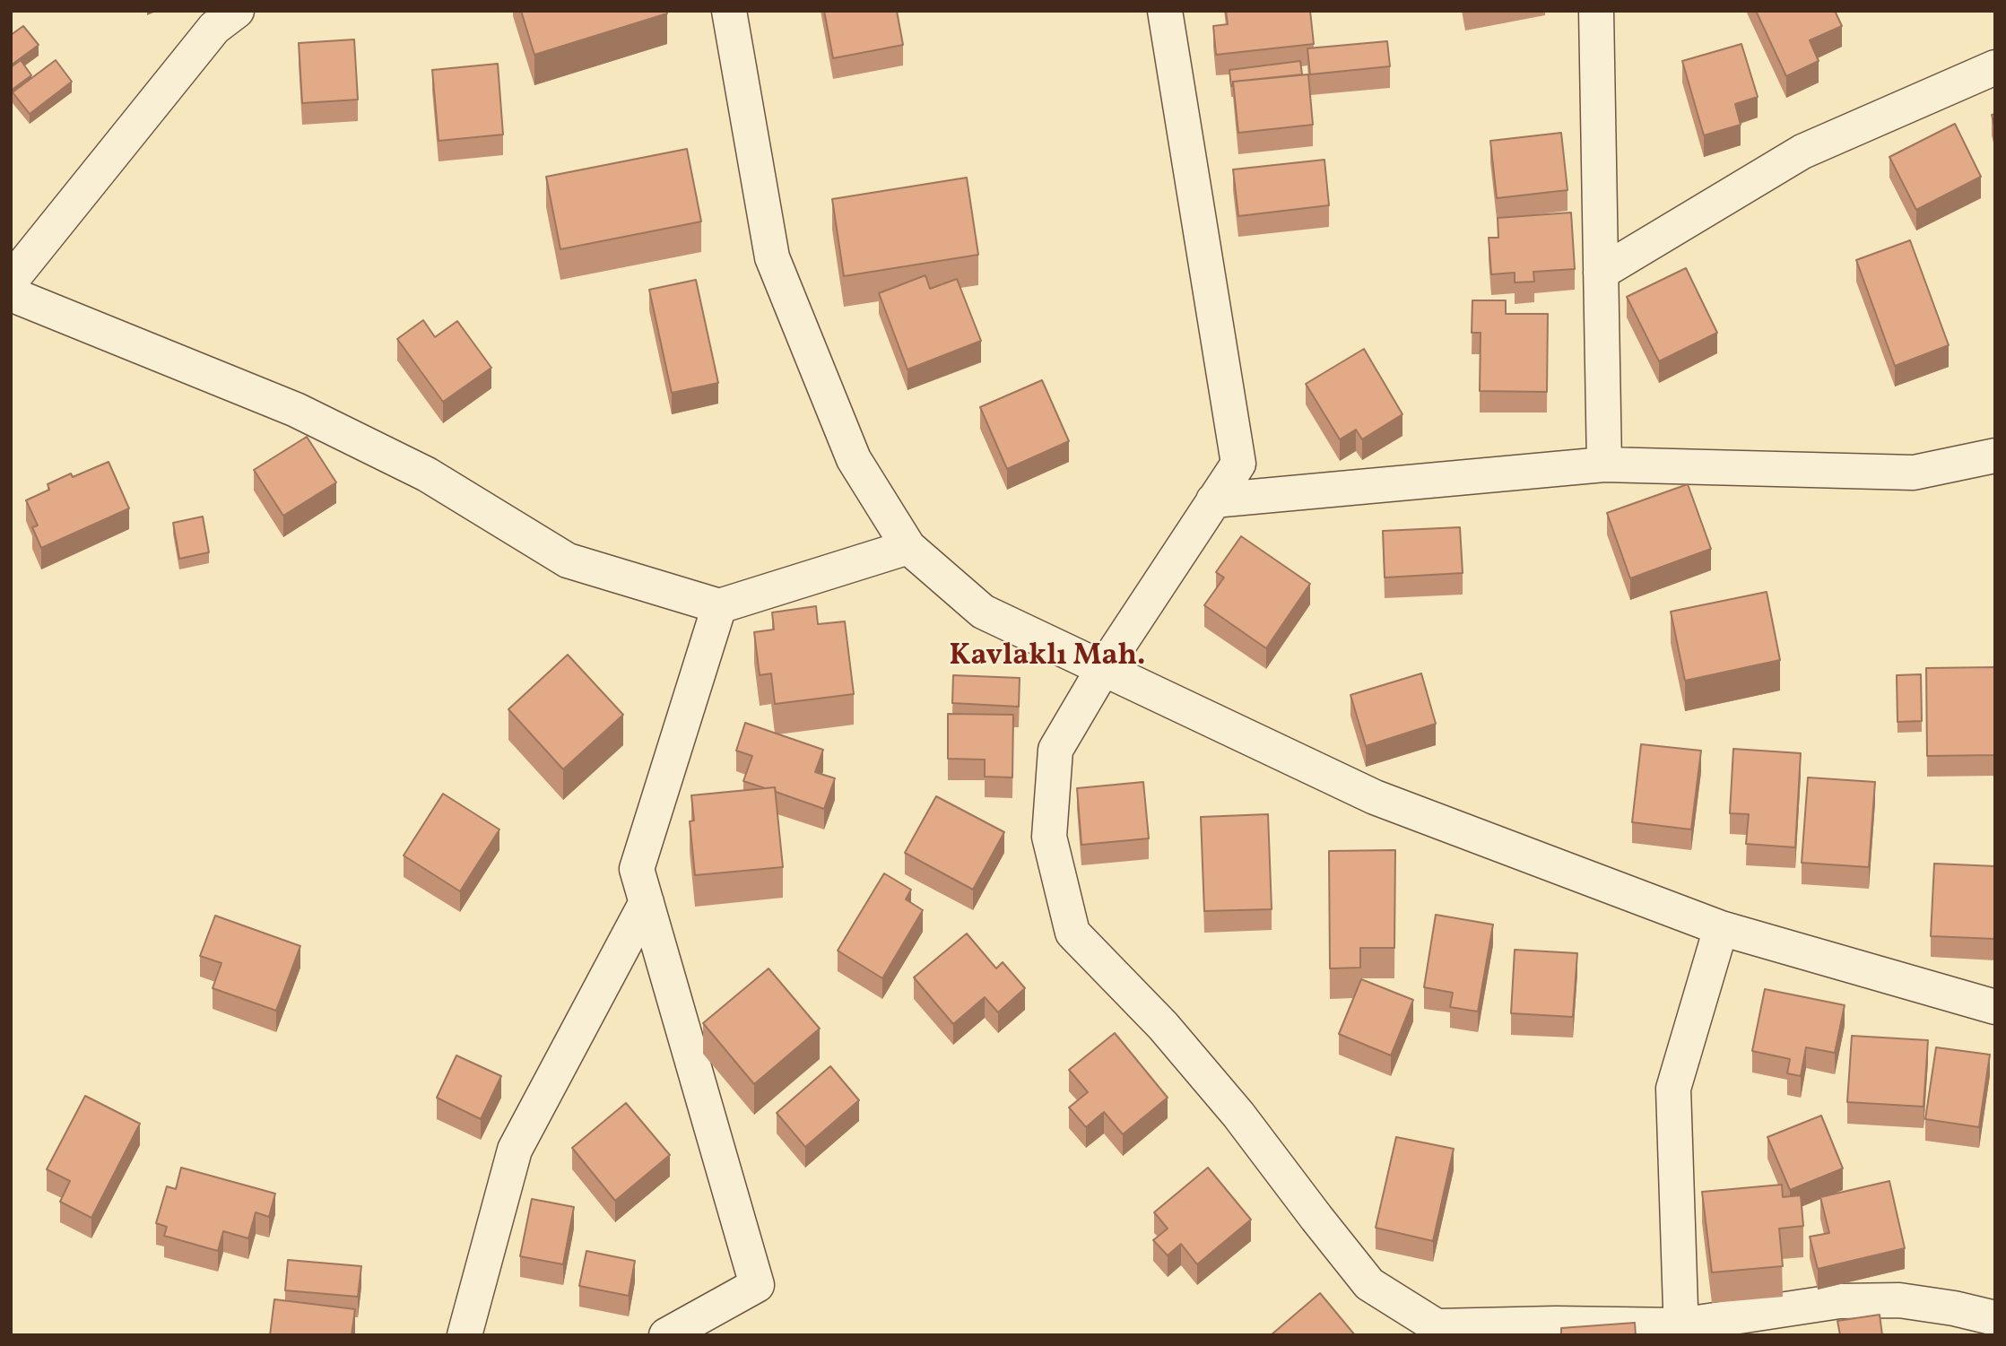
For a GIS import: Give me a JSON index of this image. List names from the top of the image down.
{
  "districts": ["Kavlaklı Mah."]
}
